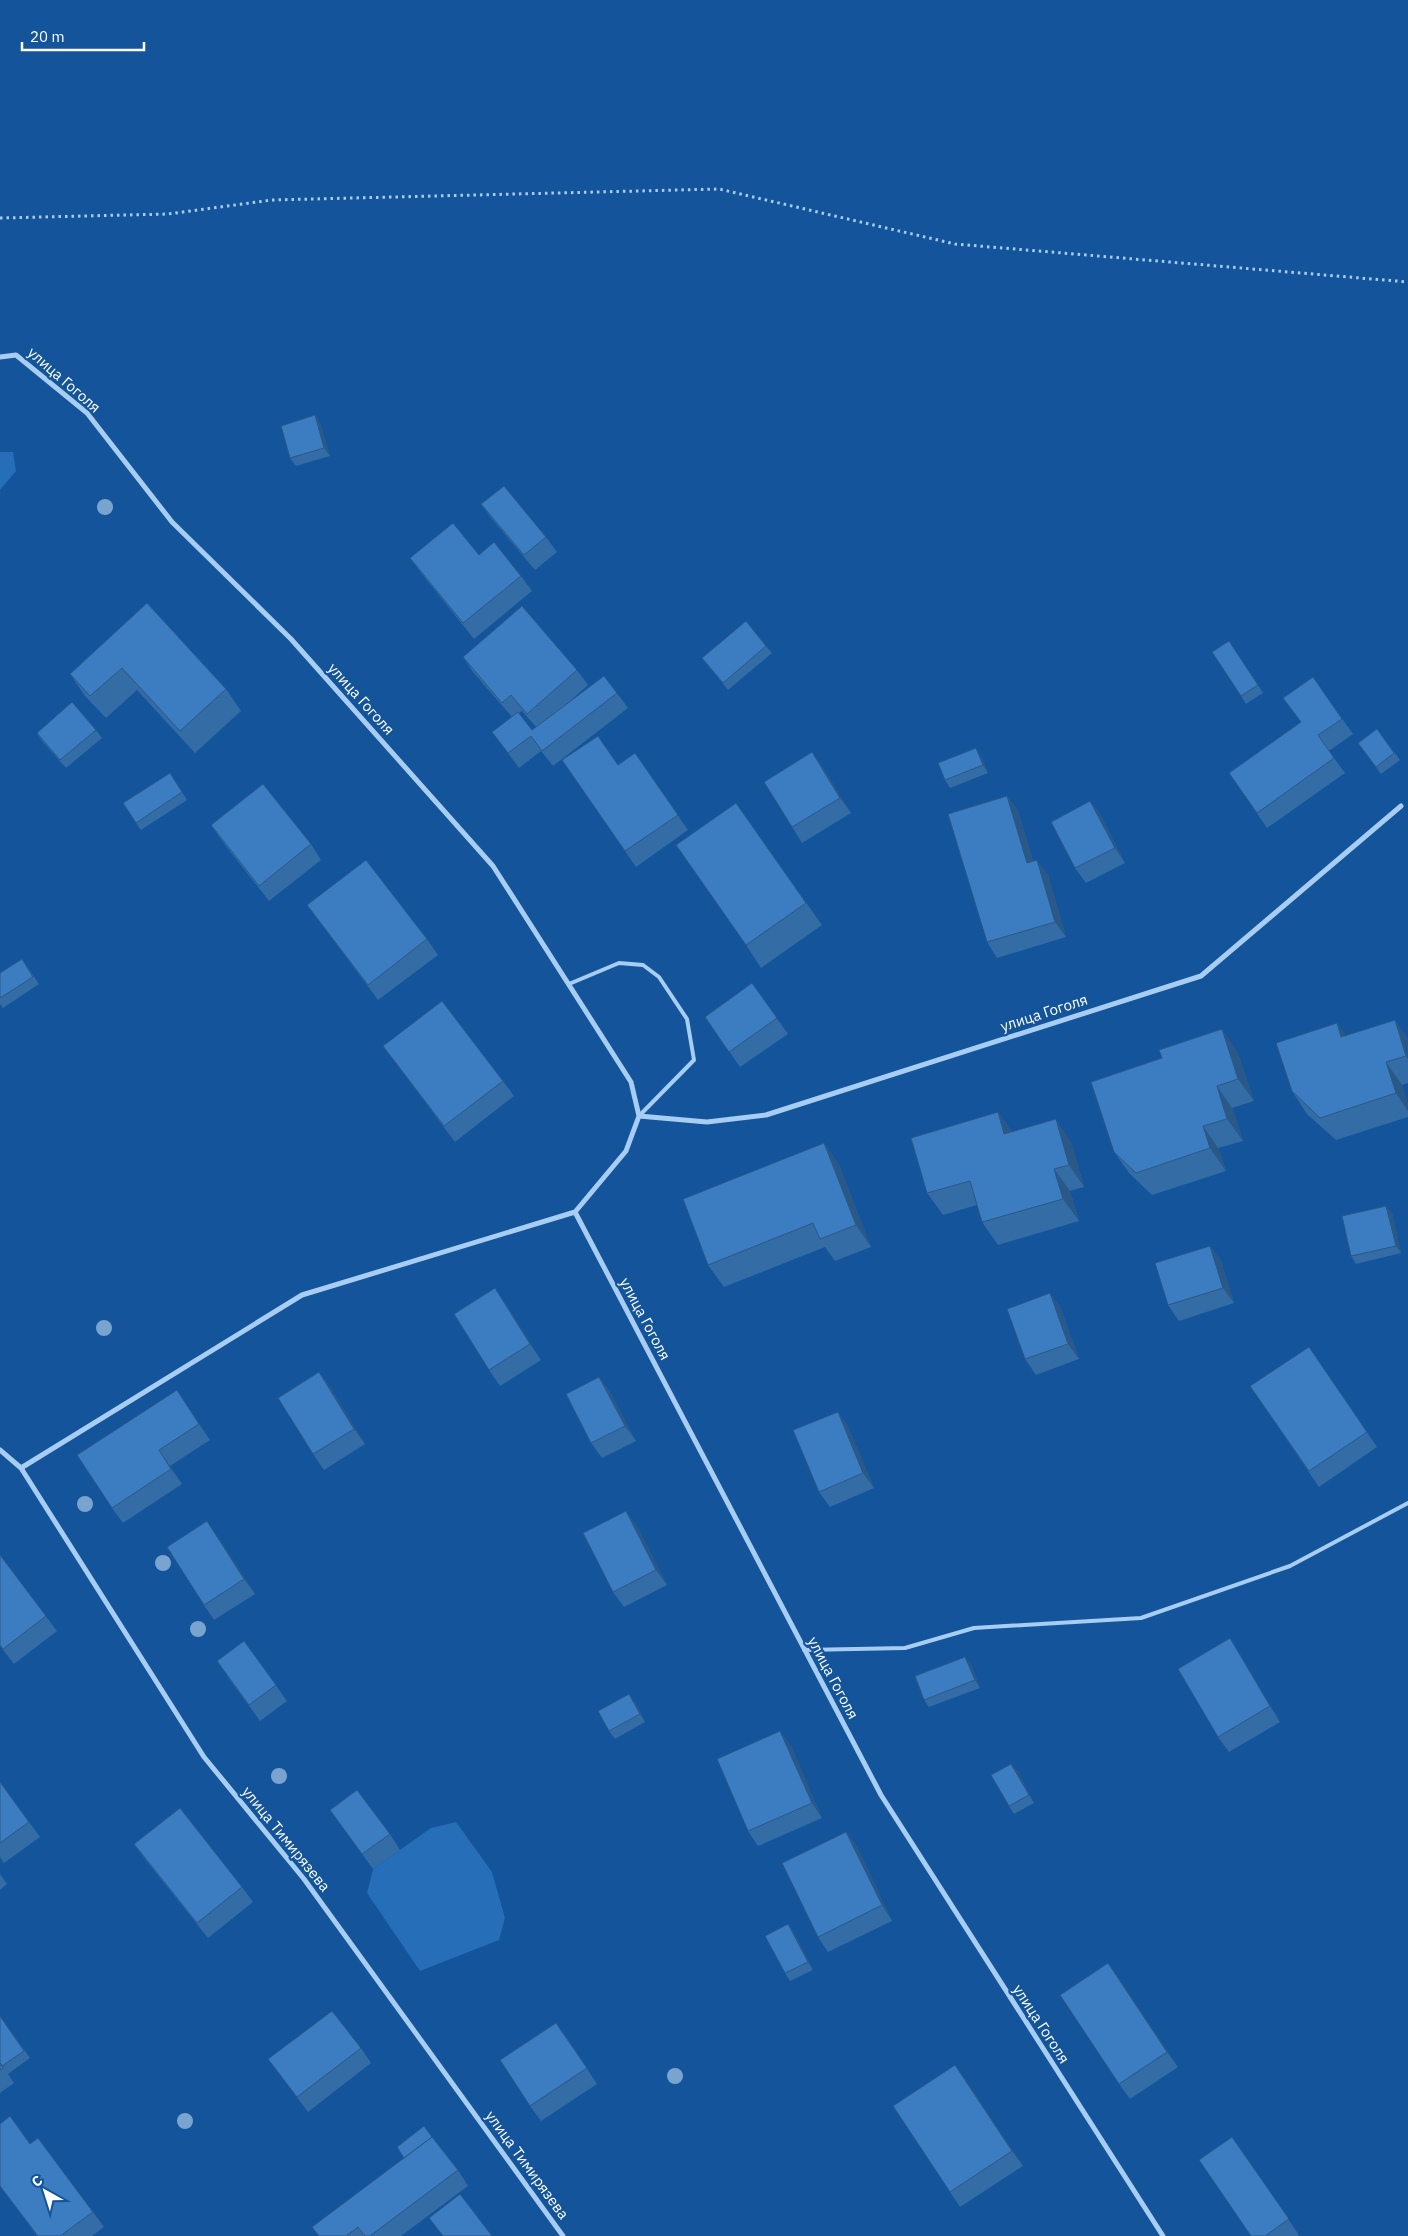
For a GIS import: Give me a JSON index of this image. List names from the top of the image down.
{
  "streets": {
    "street": ["улица Гоголя", "улица Тимирязева"]
  },
  "scale_bar": "20 m",
  "north": "top left"
}
